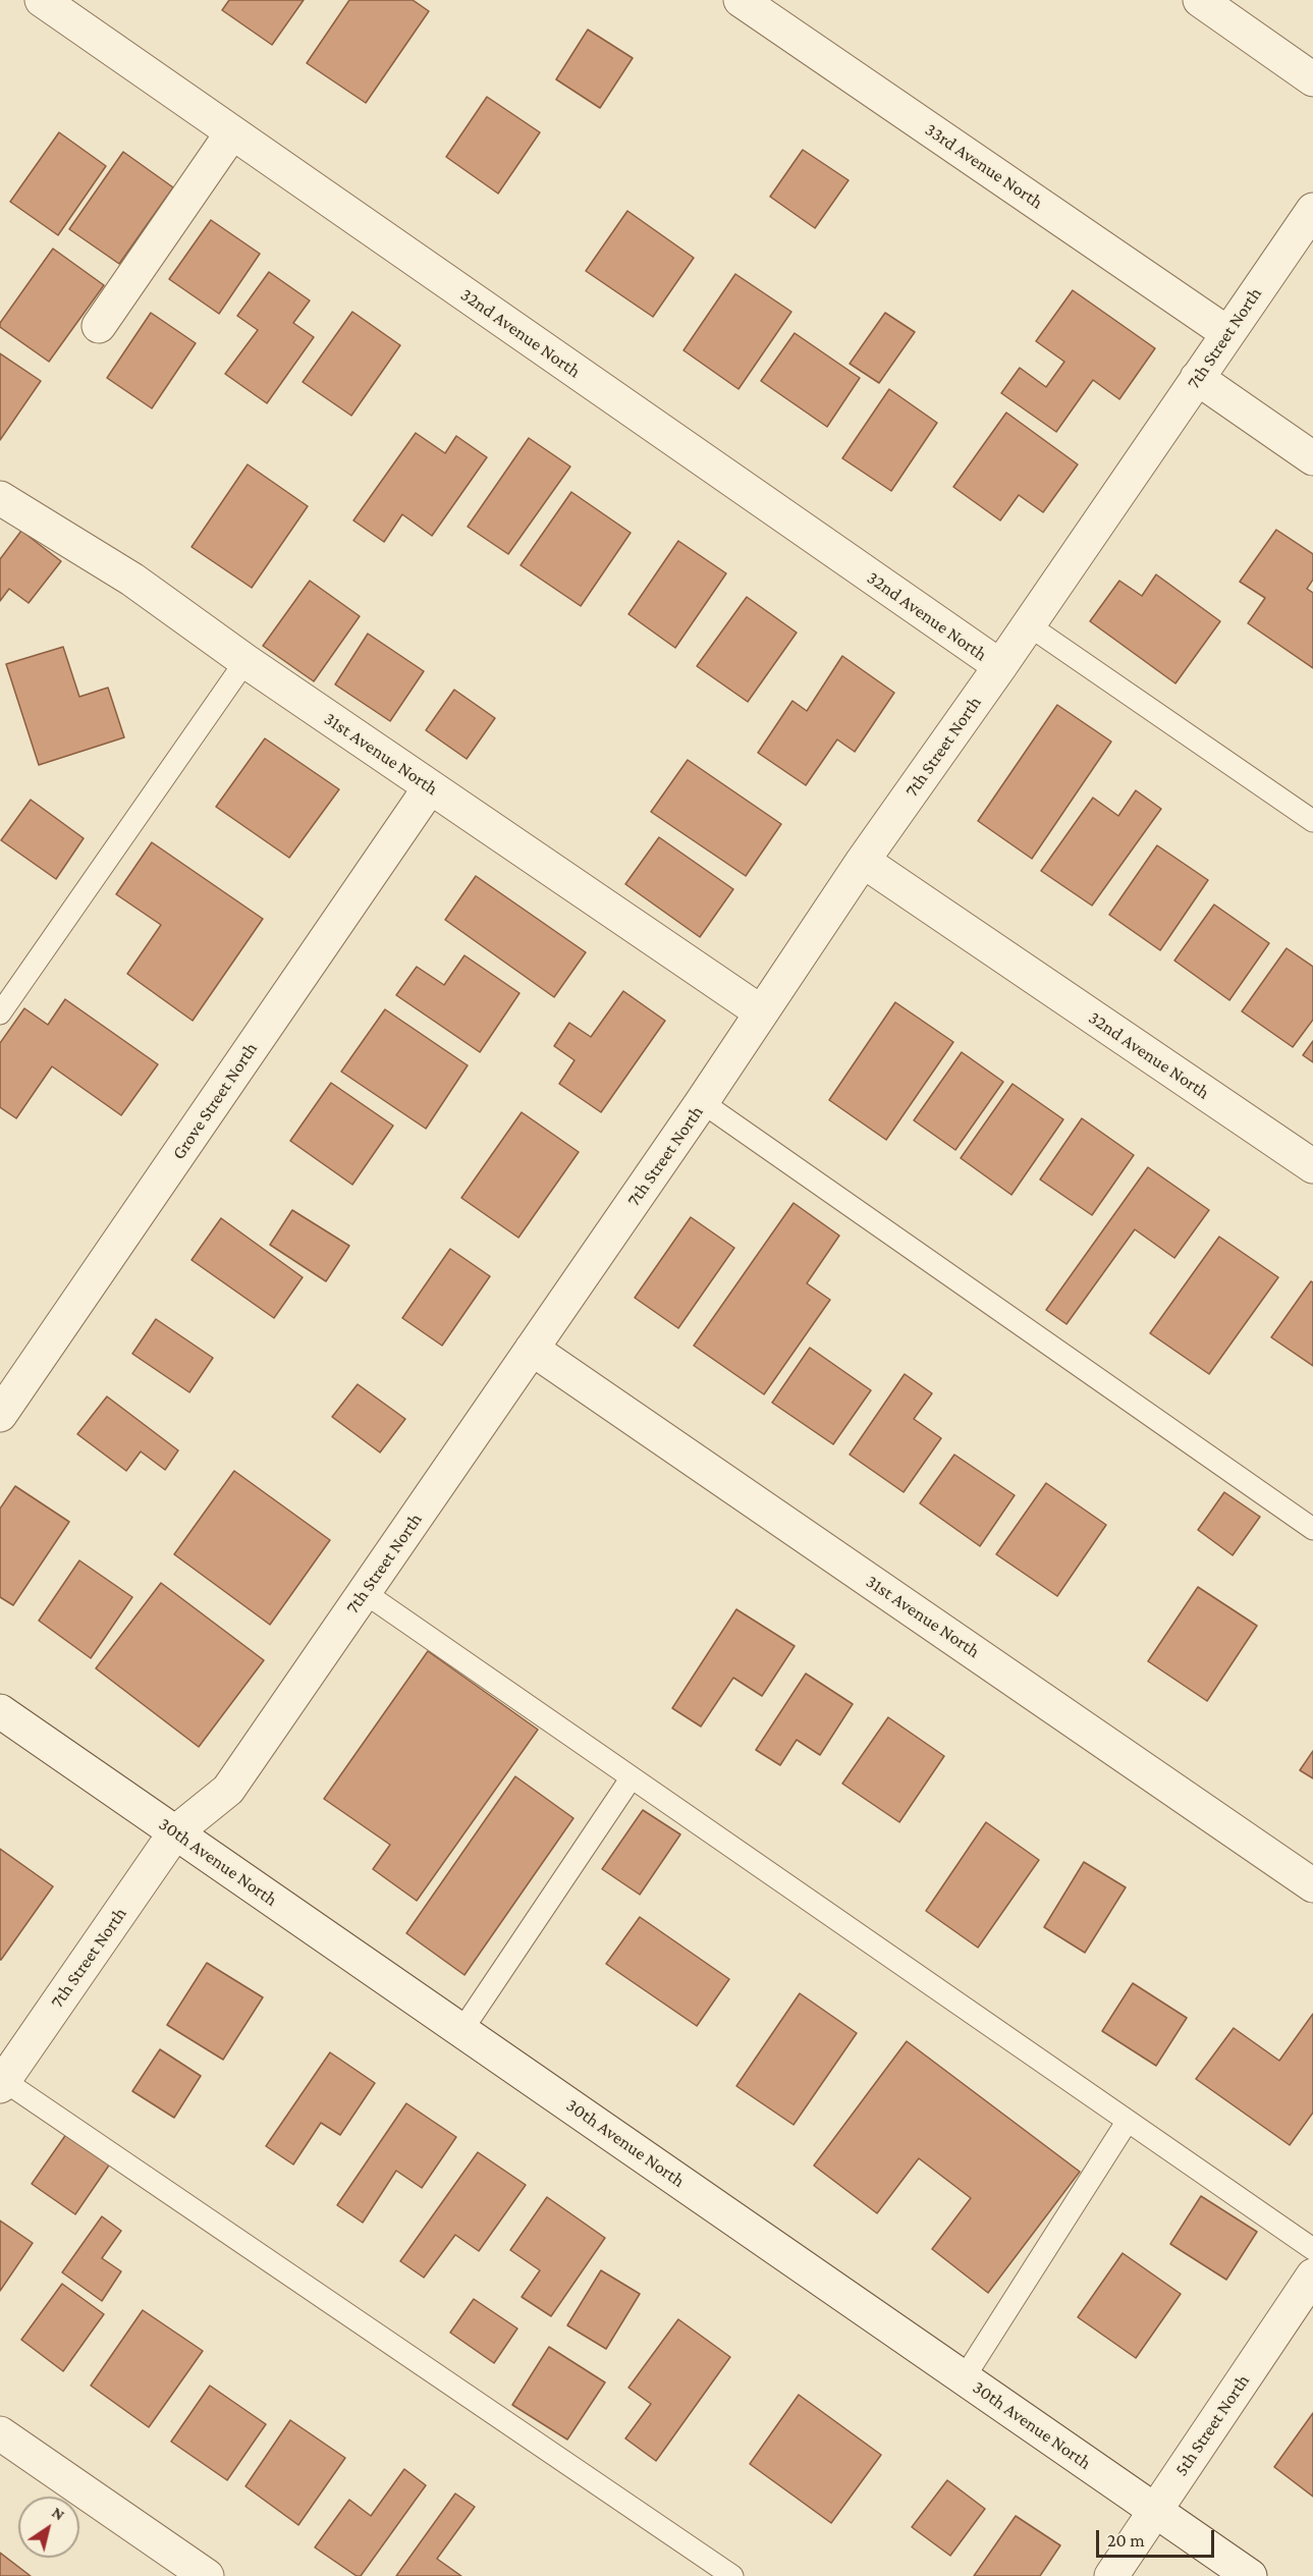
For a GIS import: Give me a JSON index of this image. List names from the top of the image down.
{
  "streets": {
    "street": [
      "33rd Avenue North",
      "32nd Avenue North",
      "7th Street North",
      "31st Avenue North",
      "Grove Street North",
      "30th Avenue North",
      "5th Street North"
    ]
  },
  "crossings": [
    ["33rd Avenue North", "7th Street North"],
    ["32nd Avenue North", "7th Street North"],
    ["7th Street North", "31st Avenue North"],
    ["7th Street North", "30th Avenue North"],
    ["31st Avenue North", "Grove Street North"],
    ["30th Avenue North", "5th Street North"]
  ],
  "scale_bar": "20 m",
  "north": "top right"
}
